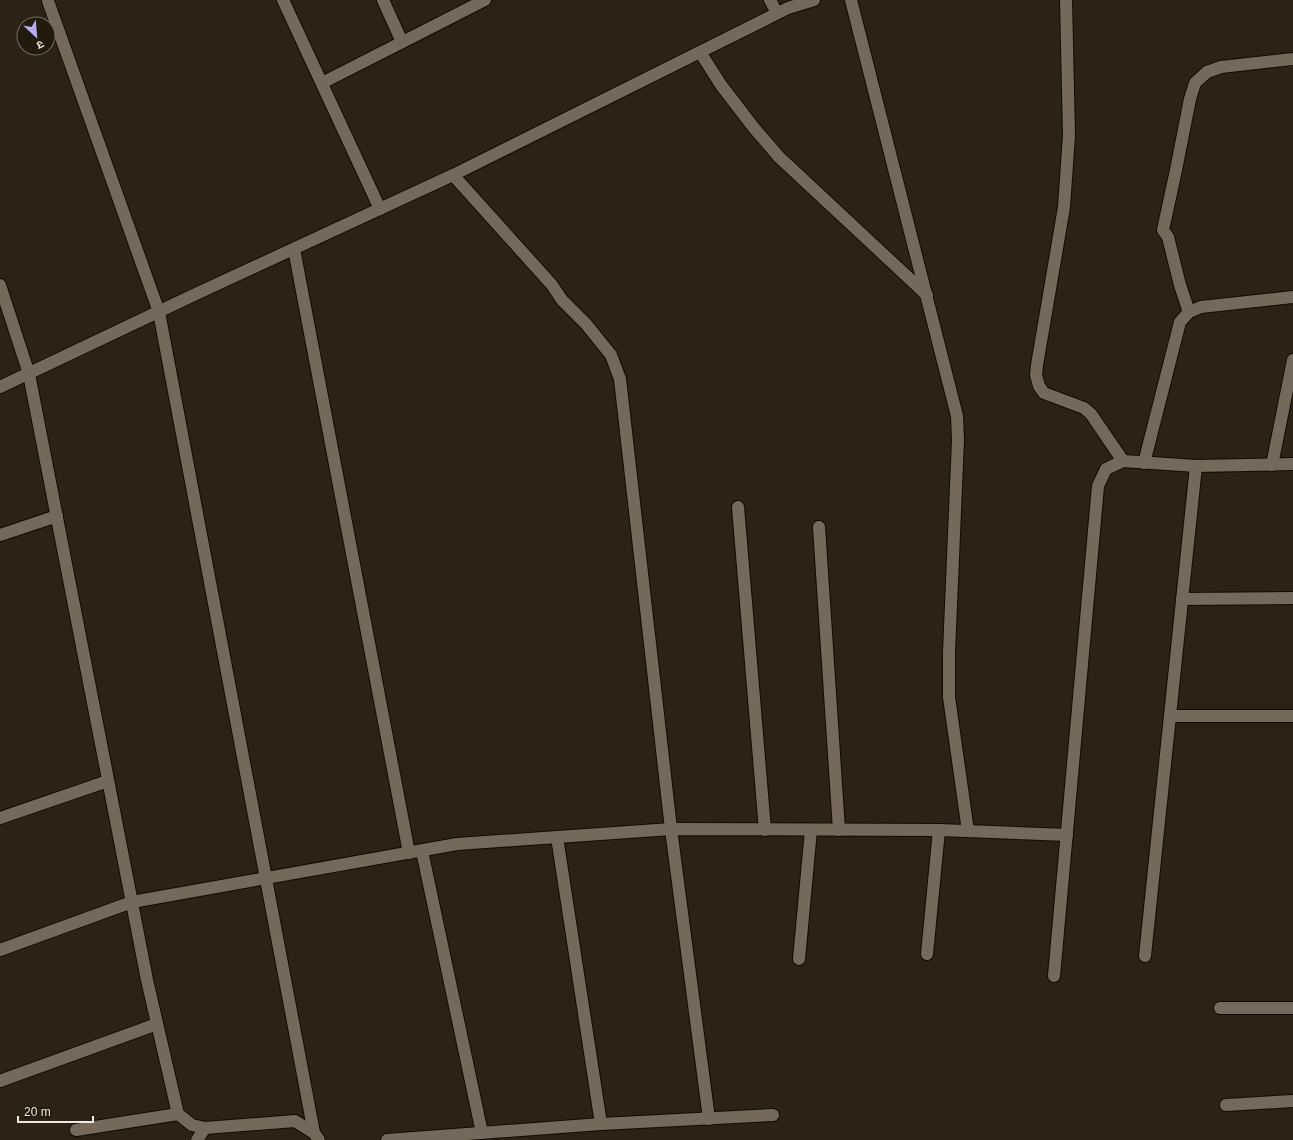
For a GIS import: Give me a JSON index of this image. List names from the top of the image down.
{
  "scale_bar": "20 m",
  "north": "bottom right"
}
